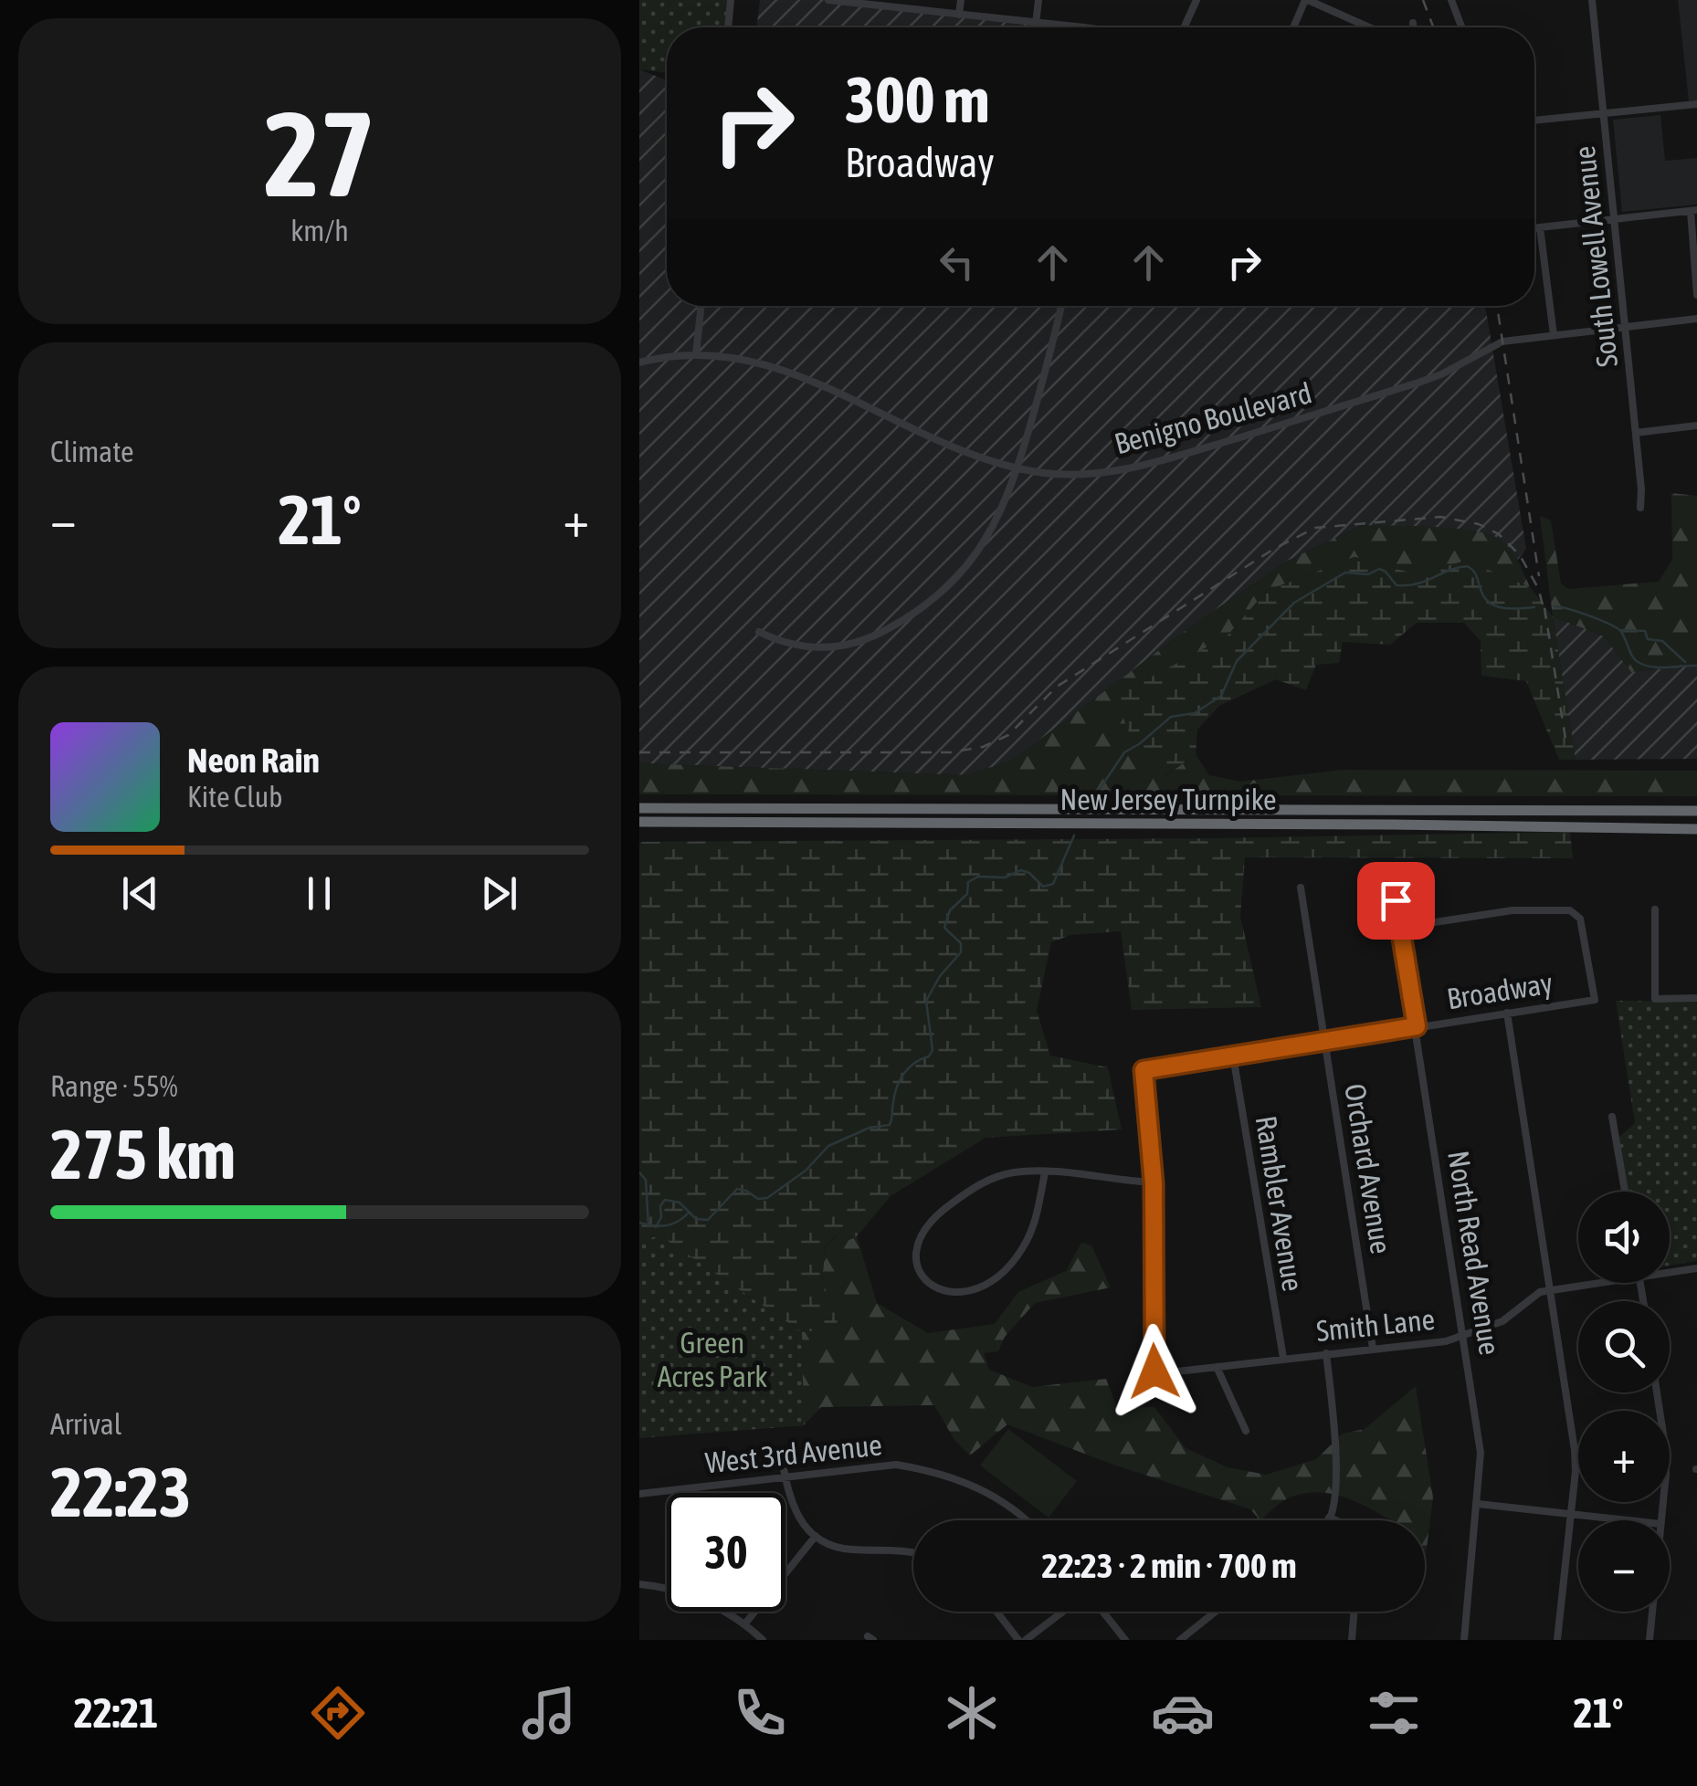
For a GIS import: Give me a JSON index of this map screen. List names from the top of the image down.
{
  "streets": {
    "highway": ["New Jersey Turnpike"],
    "street": [
      "South Lowell Avenue",
      "Benigno Boulevard",
      "Broadway",
      "Orchard Avenue",
      "Rambler Avenue",
      "North Read Avenue",
      "Smith Lane",
      "West 3rd Avenue"
    ]
  },
  "crossings": [
    ["South Lowell Avenue", "Benigno Boulevard"],
    ["Broadway", "Orchard Avenue"],
    ["Broadway", "Rambler Avenue"],
    ["Broadway", "North Read Avenue"],
    ["Broadway", "Smith Lane"],
    ["Orchard Avenue", "Smith Lane"],
    ["Rambler Avenue", "Smith Lane"],
    ["North Read Avenue", "Smith Lane"]
  ],
  "parks": ["Green Acres Park"],
  "page": {
    "tile": [
      ["27", "km/h"],
      "Climate",
      ["Range · 55%", "275 km"],
      ["Arrival", "22:23"]
    ],
    "turn": ["300 m", "Broadway"],
    "heat": ["−", "21°", "+"],
    "song": ["Neon Rain", "Kite Club"],
    "map_buttons": ["+", "−"],
    "limit": "30",
    "trip": "22:23 · 2 min · 700 m",
    "tabs": ["22:21", "21°"]
  }
}
